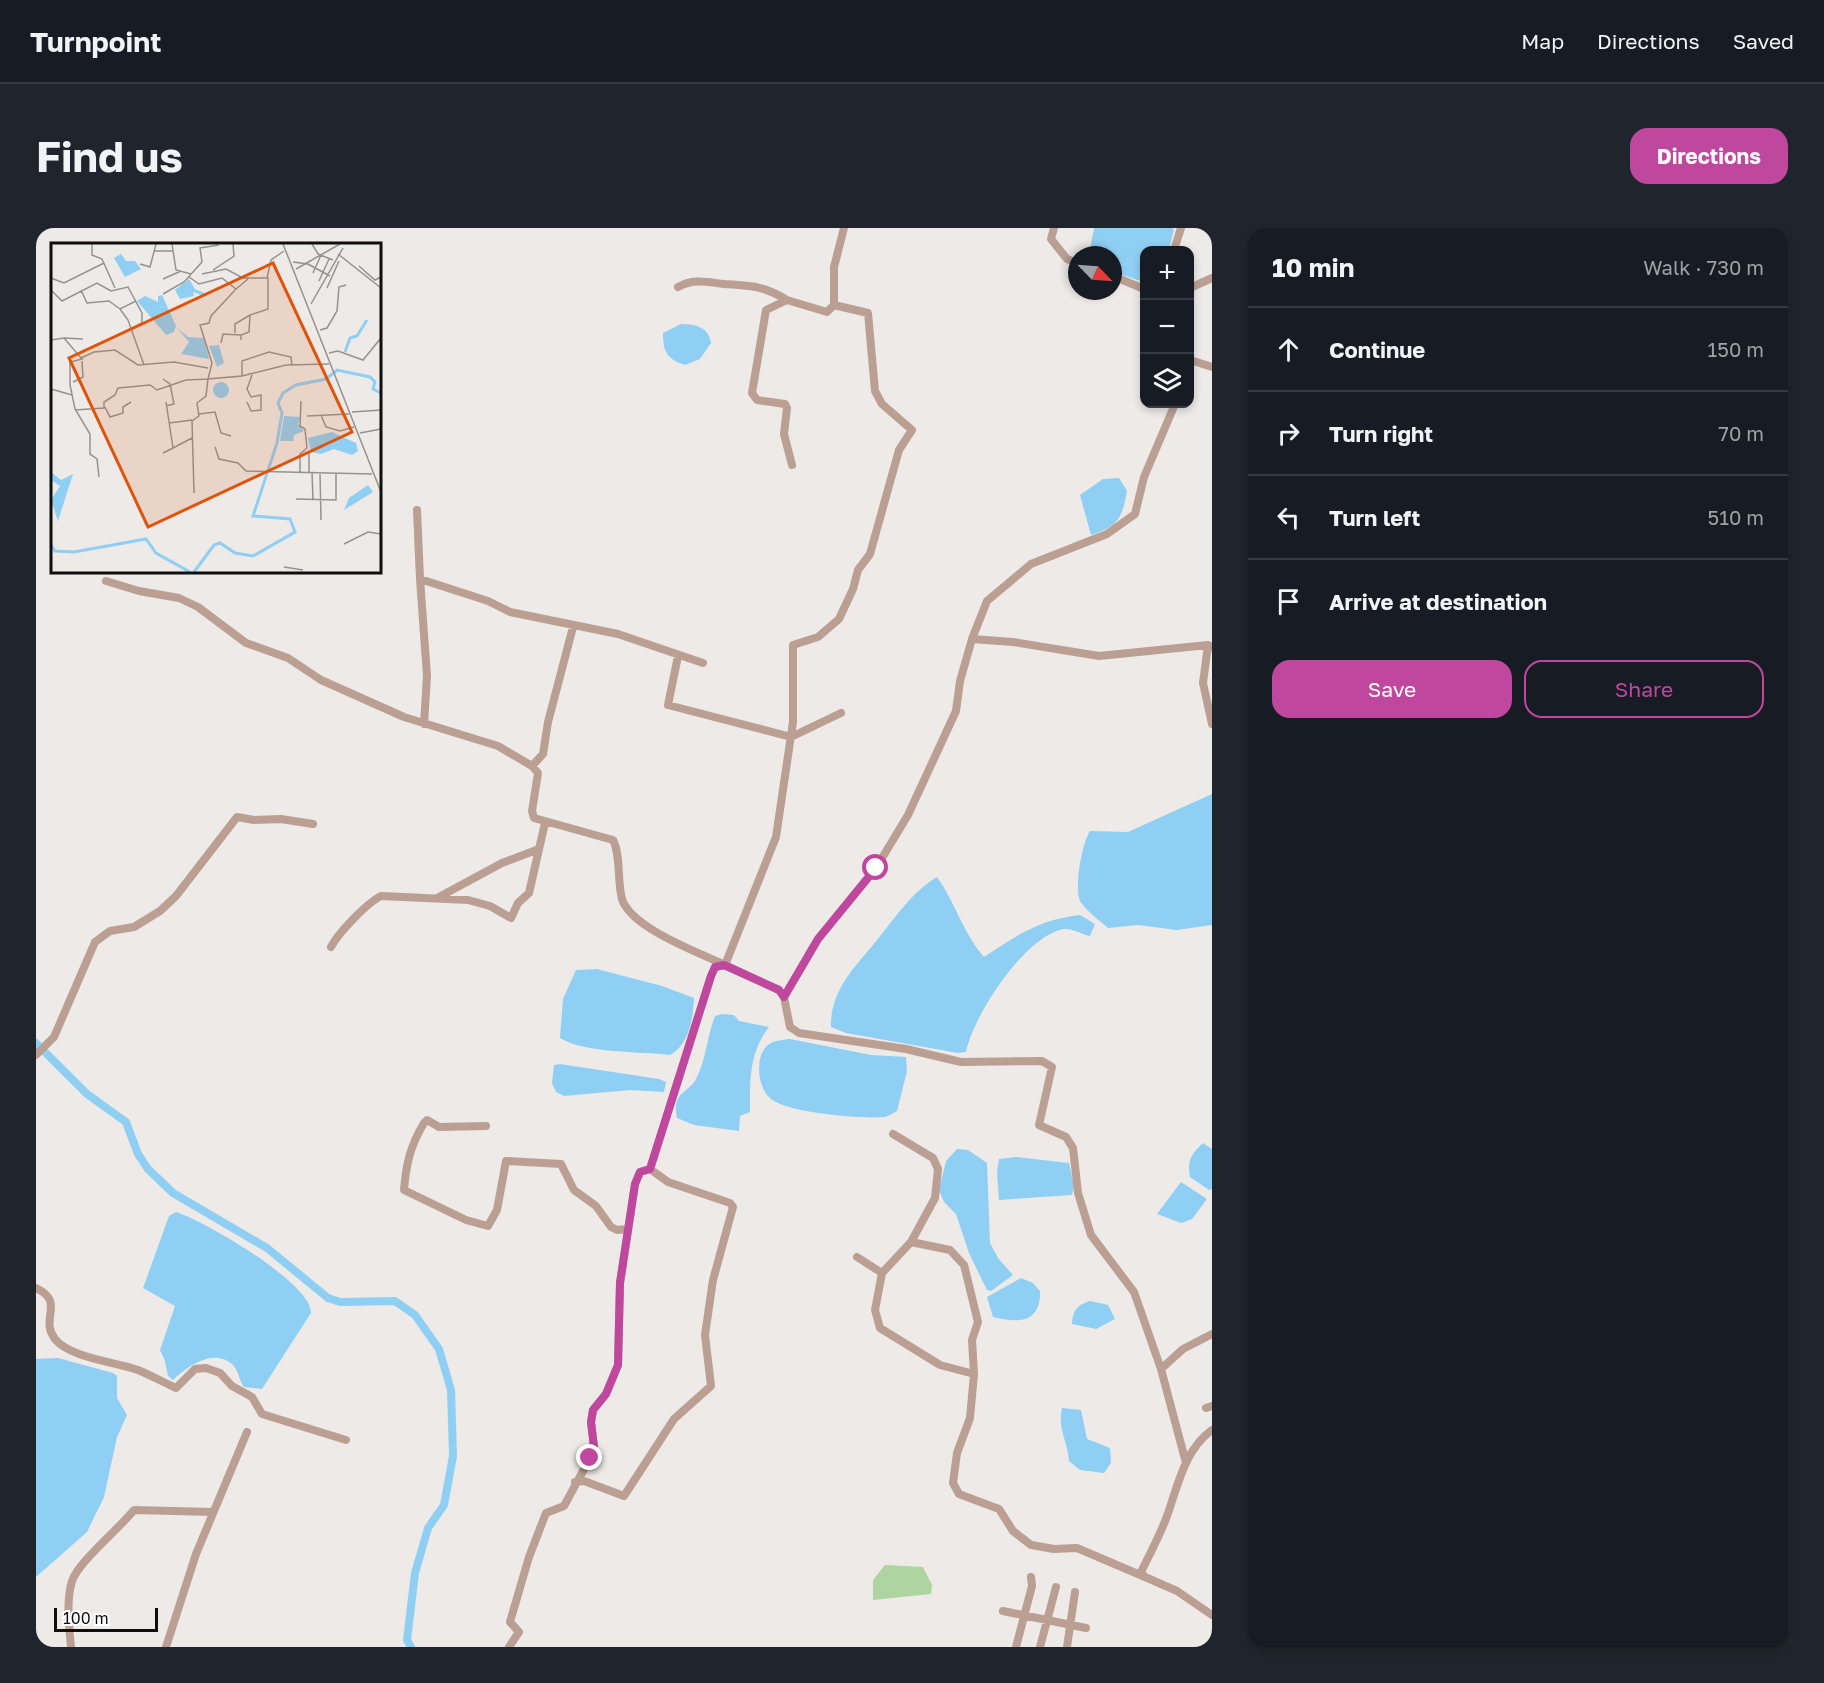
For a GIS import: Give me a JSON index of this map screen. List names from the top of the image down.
{
  "scale_bar": "100 m",
  "north": "bottom right",
  "page": {
    "header": "Turnpoint",
    "nav": ["Map", "Directions", "Saved"],
    "buttons": [
      "Directions",
      ["Save", "Share"]
    ],
    "title": "Find us",
    "heading": ["10 min", "Walk · 730 m"],
    "map_buttons": ["+", "−"],
    "list": [
      ["Continue", "150 m"],
      ["Turn right", "70 m"],
      ["Turn left", "510 m"],
      "Arrive at destination"
    ],
    "scale": "100 m"
  }
}
